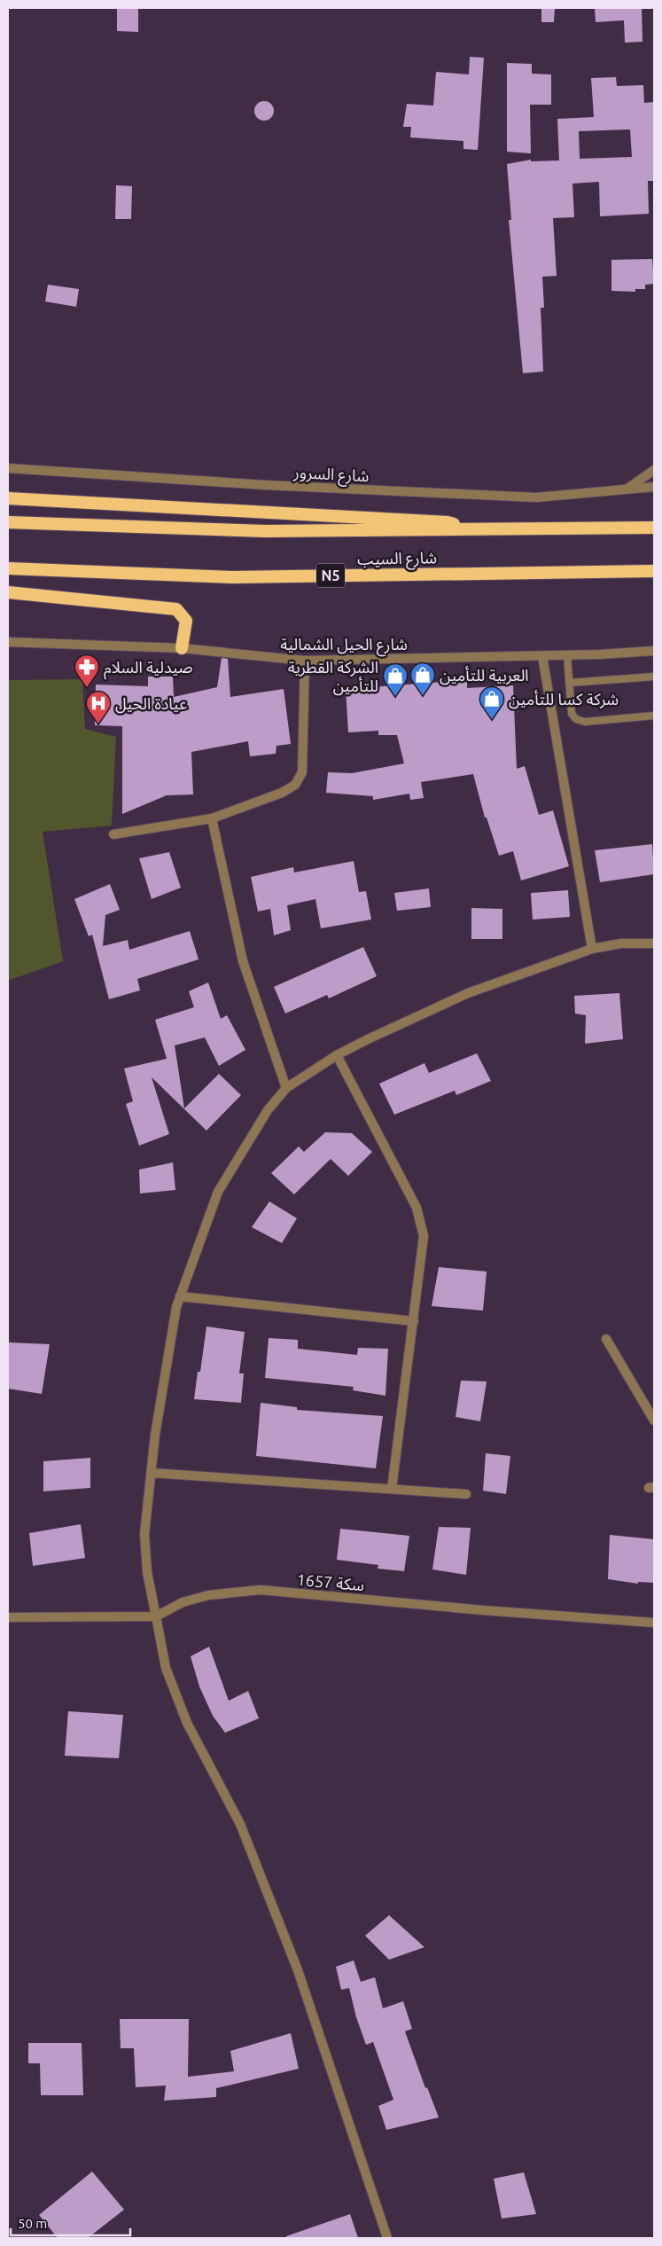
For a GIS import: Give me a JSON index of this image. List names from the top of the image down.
{
  "streets": {
    "highway": ["شارع السيب", "N5"],
    "street": ["شارع السرور", "شارع الحيل الشمالية", "سكة 1657"]
  },
  "places": {
    "pharmacy": ["صيدلية السلام"],
    "shop": ["العربية للتأمين", "الشركة القطرية للتأمين", "شركة كسا للتأمين"],
    "hospital": ["عيادة الحيل"]
  },
  "scale_bar": "50 m"
}
